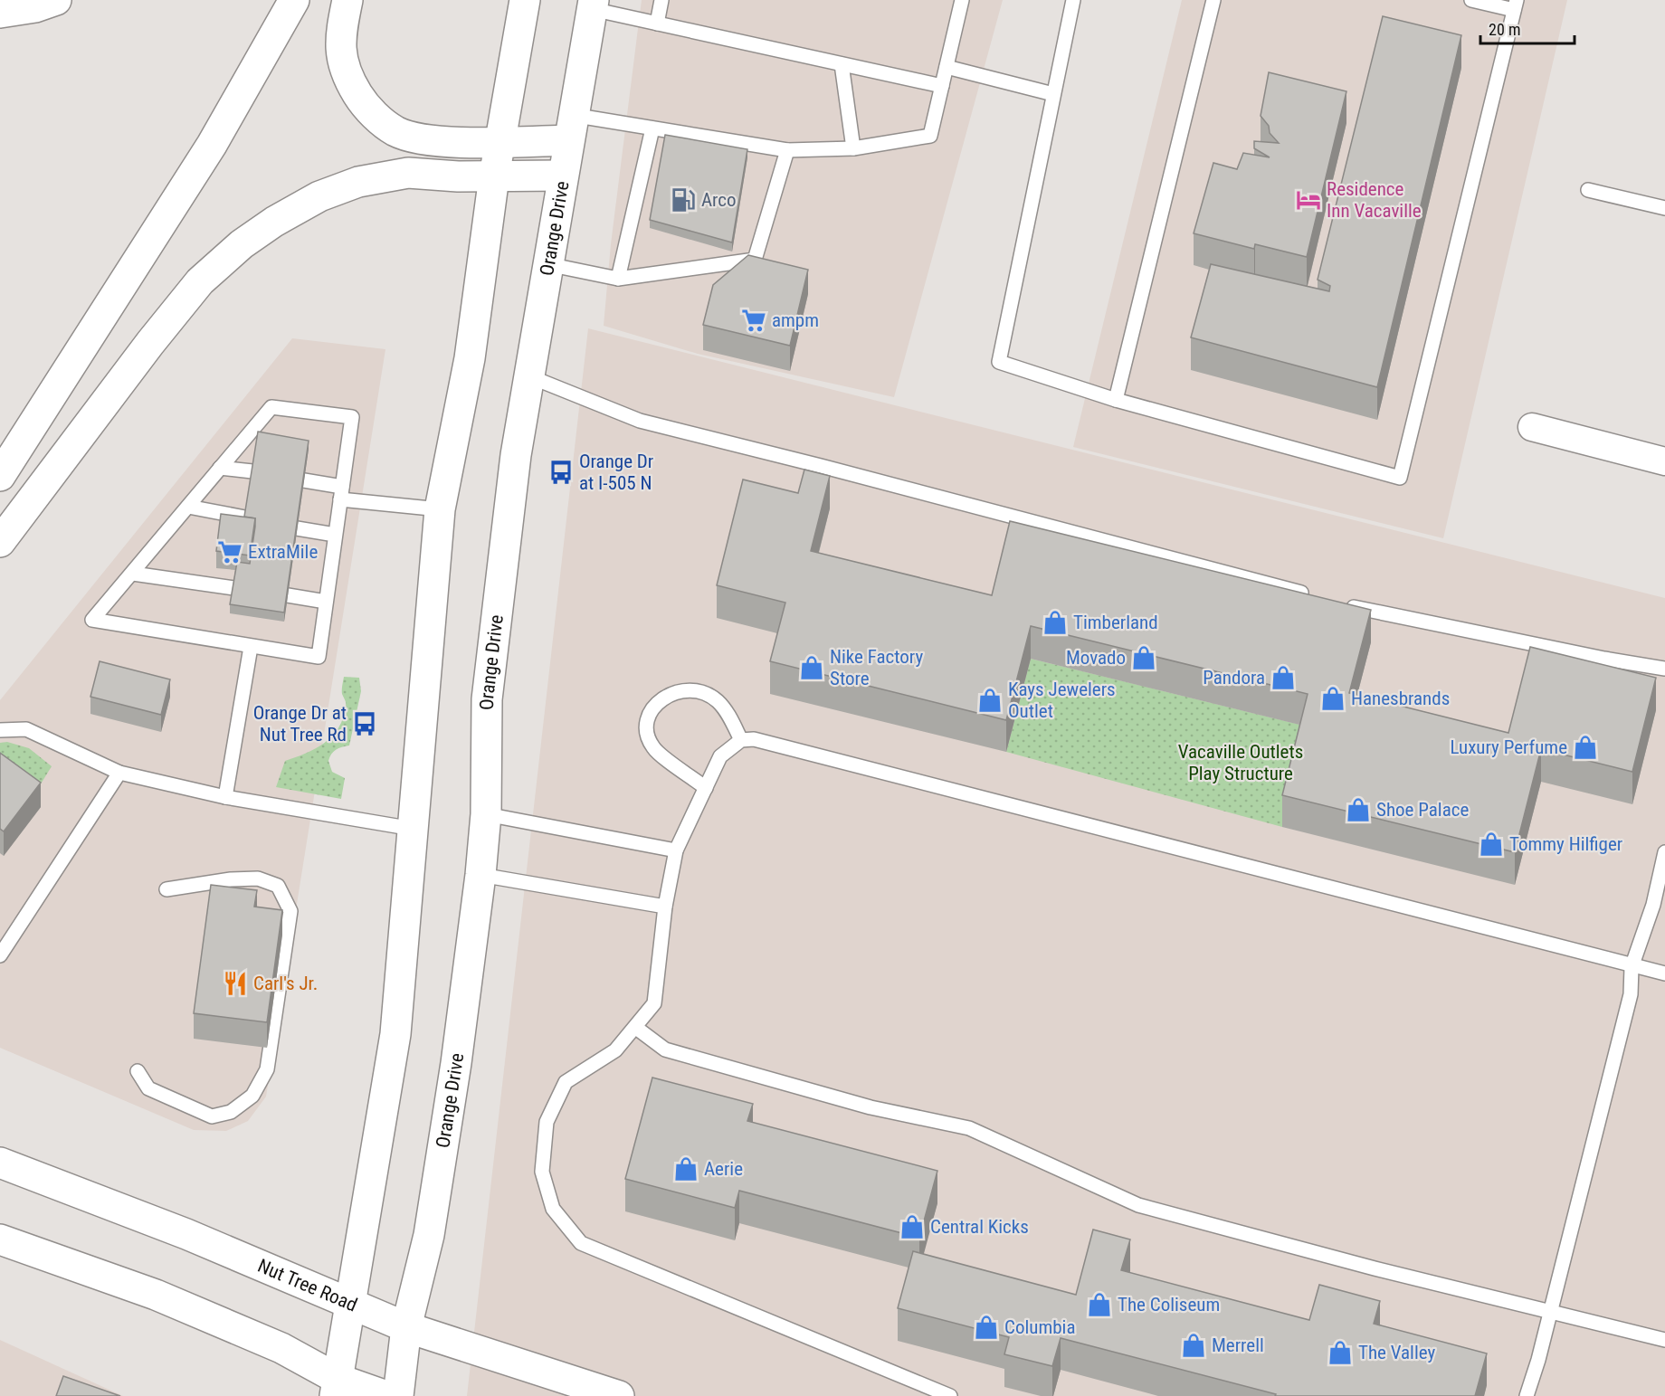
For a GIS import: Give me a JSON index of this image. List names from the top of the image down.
{
  "streets": {
    "main road": ["Orange Drive", "Nut Tree Road"]
  },
  "crossings": [
    ["Orange Drive", "Nut Tree Road"]
  ],
  "parks": ["Vacaville Outlets Play Structure"],
  "places": {
    "fuel station": ["Arco"],
    "hotel": ["Residence Inn Vacaville"],
    "supermarket": ["ampm", "ExtraMile"],
    "bus stop": ["Orange Dr at I-505 N", "Orange Dr at Nut Tree Rd"],
    "shop": [
      "Timberland",
      "Movado",
      "Nike Factory Store",
      "Pandora",
      "Hanesbrands",
      "Kays Jewelers Outlet",
      "Luxury Perfume",
      "Shoe Palace",
      "Tommy Hilfiger",
      "Aerie",
      "Central Kicks",
      "The Coliseum",
      "Columbia",
      "Merrell",
      "The Valley"
    ],
    "restaurant": ["Carl's Jr."]
  },
  "scale_bar": "20 m"
}
